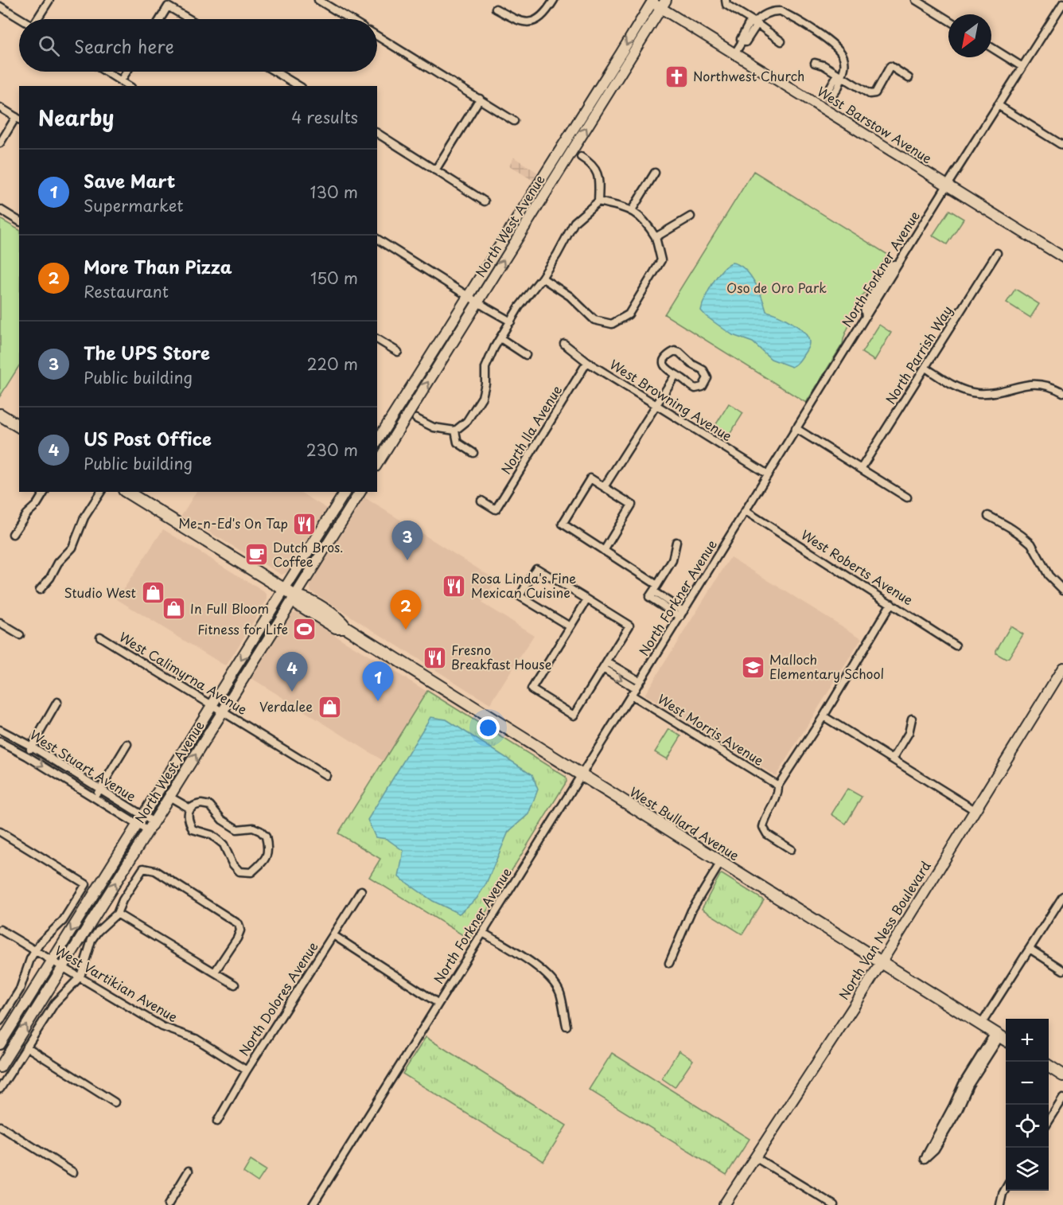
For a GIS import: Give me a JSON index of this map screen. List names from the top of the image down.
{
  "streets": {
    "main road": [
      "West Barstow Avenue",
      "North West Avenue",
      "West Bullard Avenue",
      "North Van Ness Boulevard"
    ],
    "street": [
      "North Forkner Avenue",
      "North Parrish Way",
      "West Browning Avenue",
      "North Ila Avenue",
      "West Roberts Avenue",
      "West Calimyrna Avenue",
      "West Morris Avenue",
      "West Stuart Avenue",
      "West Vartikian Avenue",
      "North Dolores Avenue"
    ]
  },
  "crossings": [
    ["West Barstow Avenue", "North West Avenue"],
    ["West Barstow Avenue", "North Forkner Avenue"],
    ["North West Avenue", "West Calimyrna Avenue"],
    ["North West Avenue", "West Stuart Avenue"],
    ["North West Avenue", "West Bullard Avenue"],
    ["North West Avenue", "West Vartikian Avenue"],
    ["North Forkner Avenue", "West Browning Avenue"],
    ["North Forkner Avenue", "West Roberts Avenue"],
    ["North Forkner Avenue", "West Morris Avenue"],
    ["North Forkner Avenue", "West Bullard Avenue"],
    ["West Browning Avenue", "North Ila Avenue"],
    ["West Bullard Avenue", "North Van Ness Boulevard"],
    ["West Vartikian Avenue", "North Dolores Avenue"]
  ],
  "parks": ["Oso de Oro Park"],
  "places": {
    "church": ["Northwest Church"],
    "restaurant": ["Me-n-Ed's On Tap", "Rosa Linda's Fine Mexican Cuisine", "Fresno Breakfast House"],
    "cafe": ["Dutch Bros. Coffee"],
    "shop": ["Studio West", "In Full Bloom", "Verdalee"],
    "sports": ["Fitness for Life"],
    "school or university": ["Malloch Elementary School"]
  },
  "north": "bottom left",
  "page": {
    "search": "Search here",
    "heading": ["Nearby", "4 results"],
    "list": [
      {
        "mark": "1",
        "name": "Save Mart",
        "note": "Supermarket",
        "value": "130 m"
      },
      {
        "mark": "2",
        "name": "More Than Pizza",
        "note": "Restaurant",
        "value": "150 m"
      },
      {
        "mark": "3",
        "name": "The UPS Store",
        "note": "Public building",
        "value": "220 m"
      },
      {
        "mark": "4",
        "name": "US Post Office",
        "note": "Public building",
        "value": "230 m"
      }
    ],
    "pins": [
      "3",
      "2",
      "4",
      "1"
    ],
    "map_buttons": ["+", "−"]
  }
}
